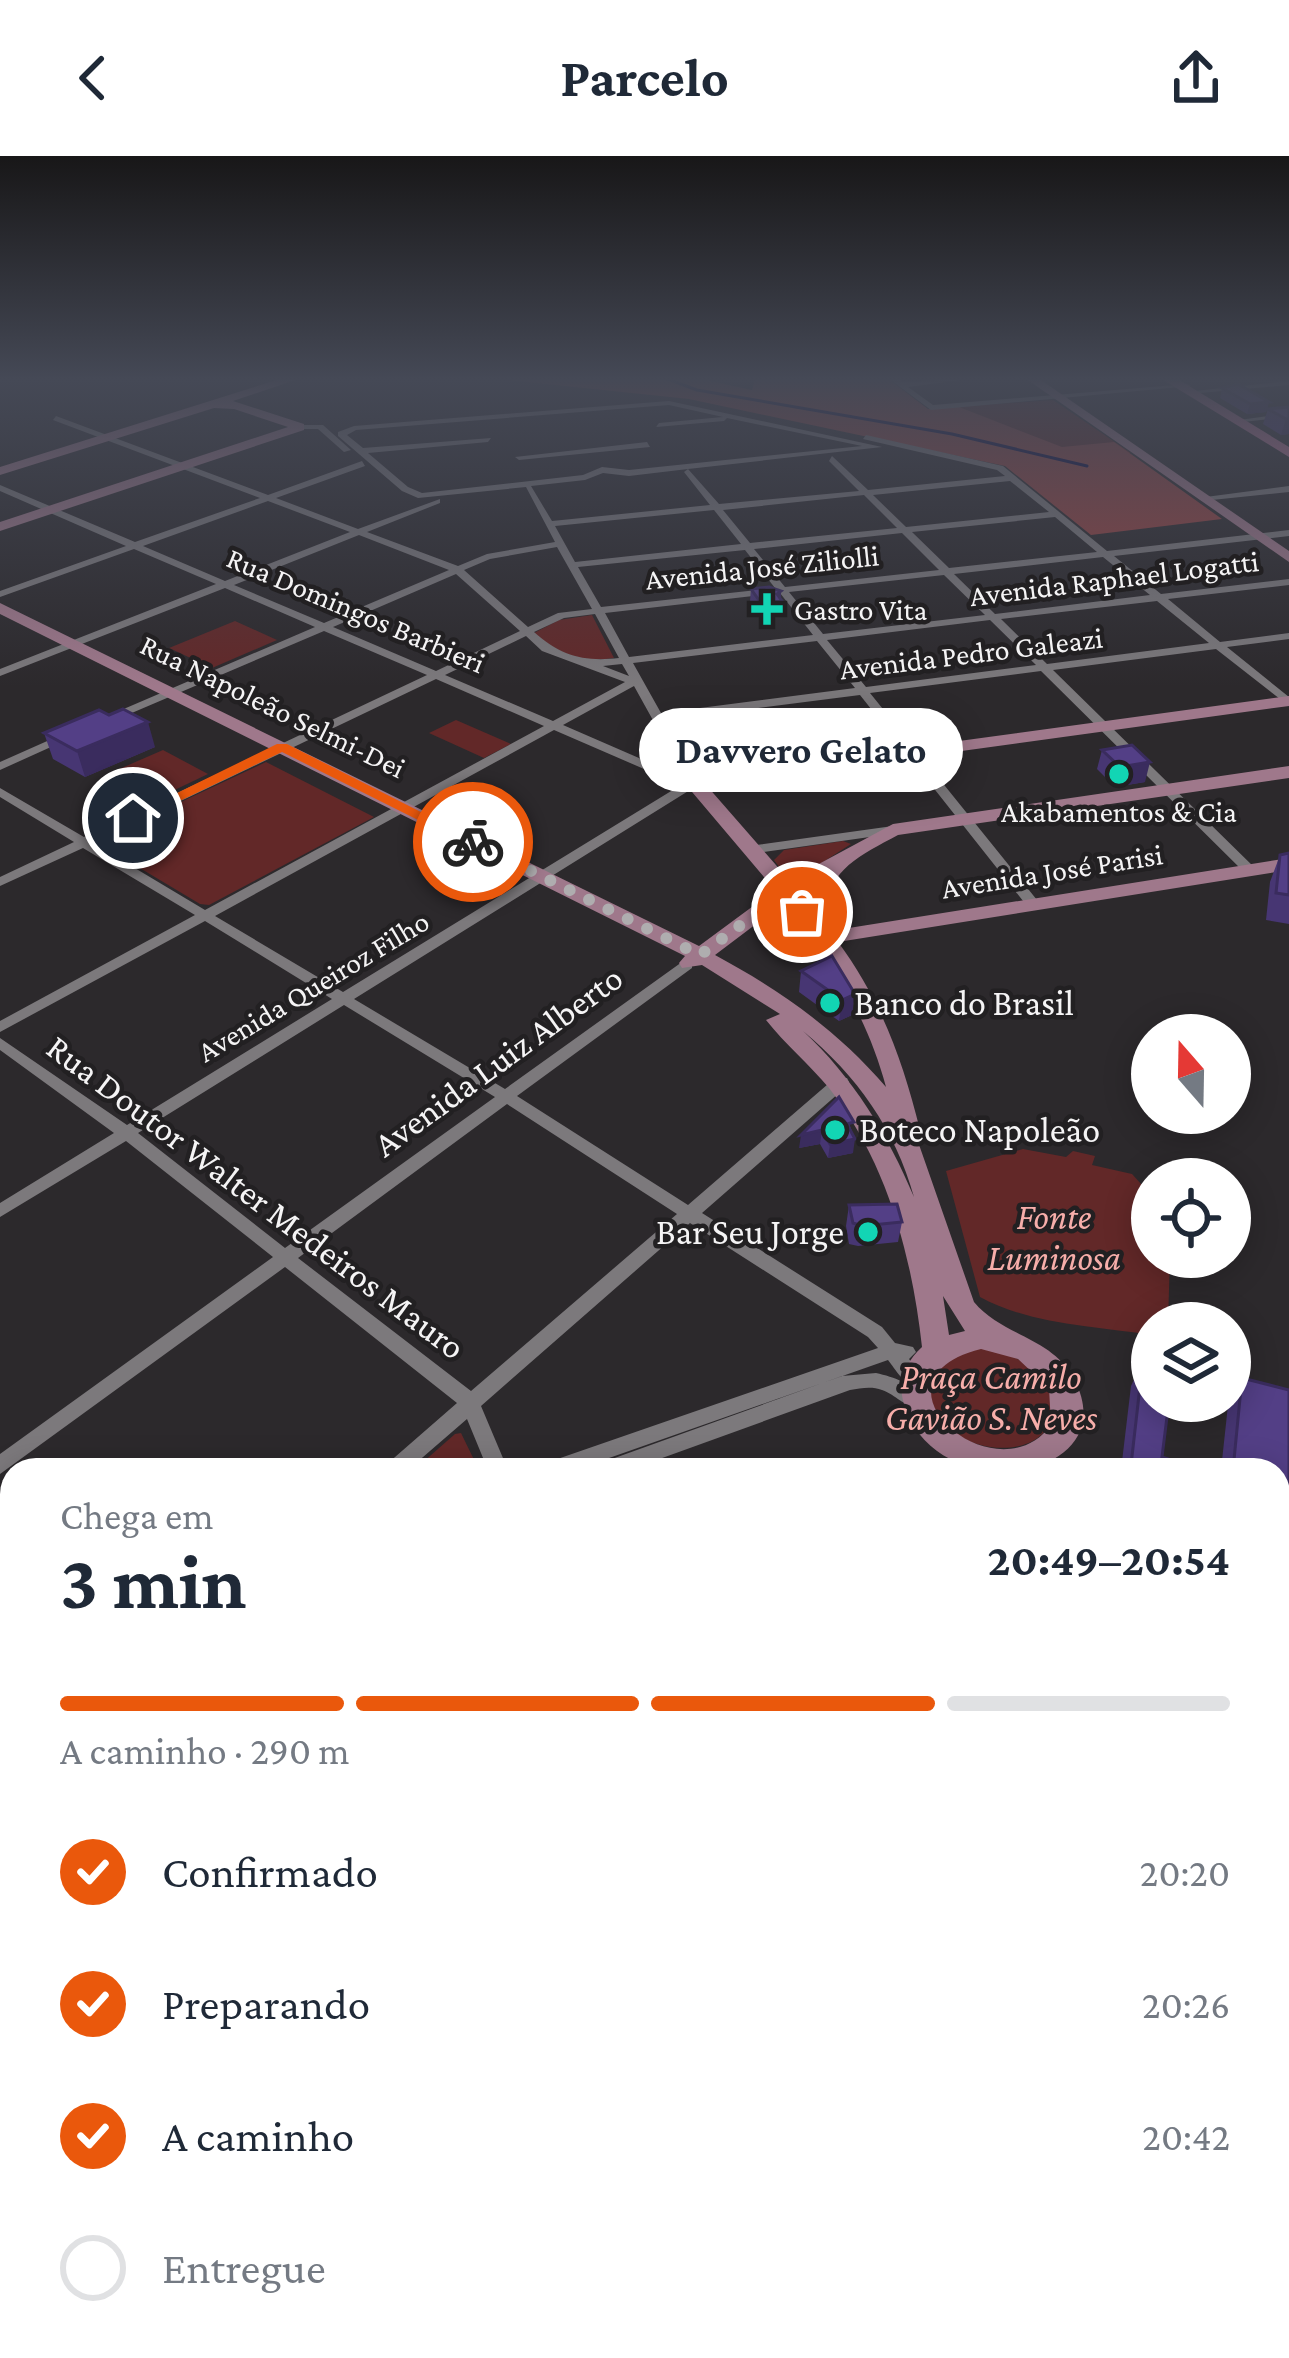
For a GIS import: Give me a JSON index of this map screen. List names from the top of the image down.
{
  "streets": {
    "main road": [
      "Rua Napoleão Selmi-Dei",
      "Avenida José Parisi",
      "Avenida Queiroz Filho",
      "Avenida Luiz Alberto"
    ],
    "street": [
      "Avenida José Ziliolli",
      "Avenida Raphael Logatti",
      "Rua Domingos Barbieri",
      "Avenida Pedro Galeazi",
      "Rua Doutor Walter Medeiros Mauro"
    ]
  },
  "crossings": [
    ["Avenida José Ziliolli", "Rua Domingos Barbieri"],
    ["Avenida José Ziliolli", "Rua Napoleão Selmi-Dei"],
    ["Rua Domingos Barbieri", "Avenida Queiroz Filho"],
    ["Rua Napoleão Selmi-Dei", "Avenida Queiroz Filho"],
    ["Rua Napoleão Selmi-Dei", "Avenida Luiz Alberto"],
    ["Avenida José Parisi", "Avenida Luiz Alberto"],
    ["Avenida Queiroz Filho", "Rua Doutor Walter Medeiros Mauro"],
    ["Avenida Luiz Alberto", "Rua Doutor Walter Medeiros Mauro"]
  ],
  "parks": ["Fonte Luminosa", "Praça Camilo Gavião S. Neves"],
  "places": {
    "health": ["Gastro Vita"],
    "other": [
      "Akabamentos & Cia",
      "Davvero Gelato",
      "Banco do Brasil",
      "Boteco Napoleão",
      "Bar Seu Jorge"
    ]
  },
  "north": "top",
  "page": {
    "header": "Parcelo",
    "bubble": "Davvero Gelato",
    "heading": ["3 min", "Chega em", "20:49–20:54"],
    "bar": "A caminho · 290 m",
    "list": [
      ["Confirmado", "20:20"],
      ["Preparando", "20:26"],
      ["A caminho", "20:42"],
      "Entregue"
    ]
  }
}
